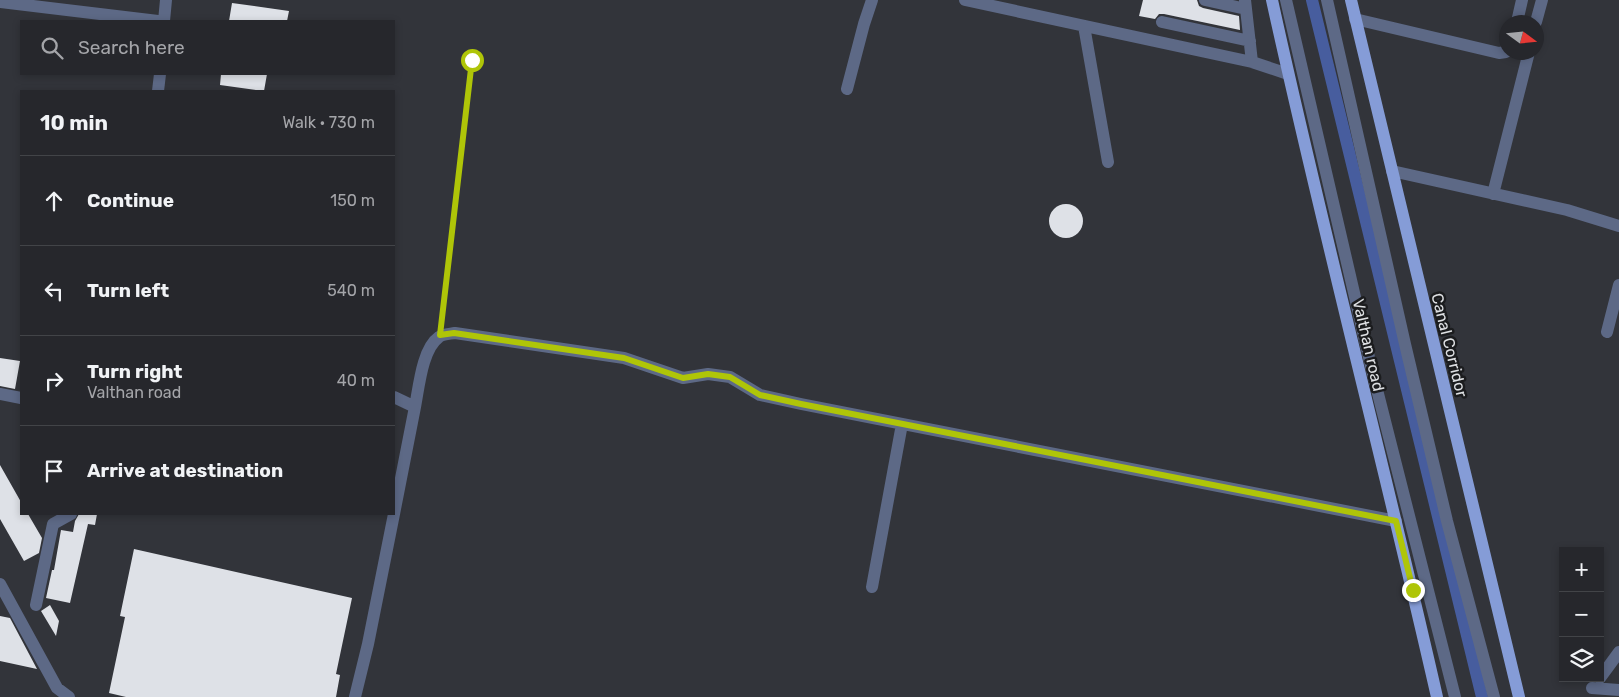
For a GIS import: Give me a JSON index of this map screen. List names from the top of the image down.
{
  "streets": {
    "main road": ["Valthan road", "Canal Corridor"]
  },
  "north": "right",
  "page": {
    "search": "Search here",
    "heading": ["10 min", "Walk · 730 m"],
    "list": [
      ["Continue", "150 m"],
      ["Turn left", "540 m"],
      ["Turn right", "Valthan road", "40 m"],
      "Arrive at destination"
    ],
    "map_buttons": ["+", "−"]
  }
}
